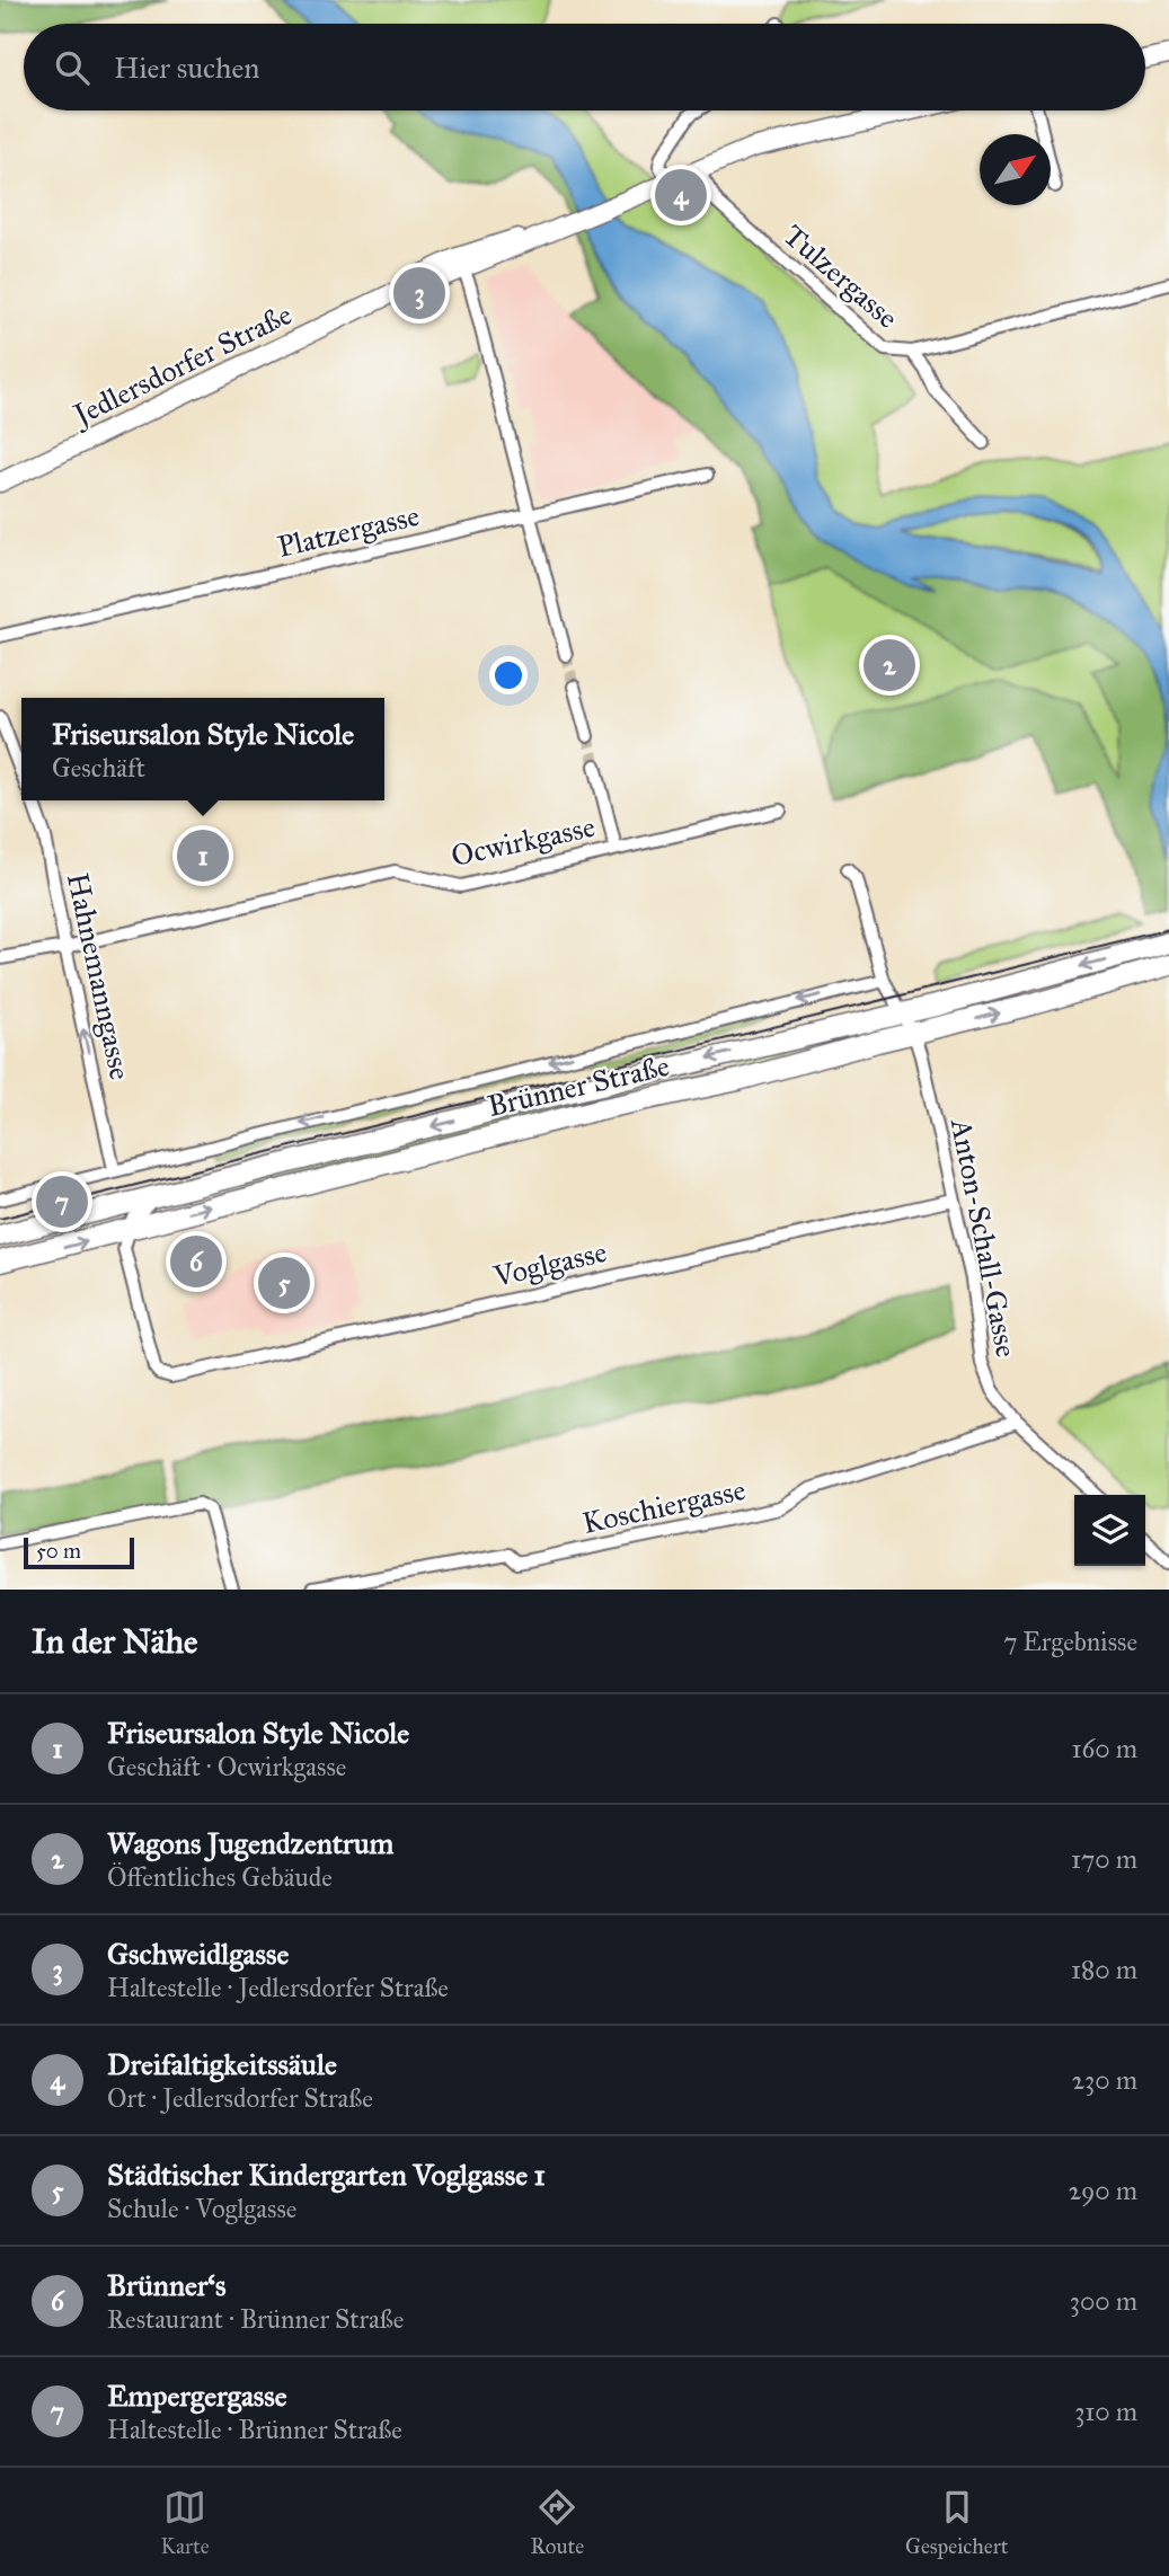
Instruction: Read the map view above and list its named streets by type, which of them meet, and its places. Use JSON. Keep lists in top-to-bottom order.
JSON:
{
  "streets": {
    "main road": ["Brünner Straße"],
    "street": [
      "Tulzergasse",
      "Jedlersdorfer Straße",
      "Platzergasse",
      "Ocwirkgasse",
      "Hahnemanngasse",
      "Anton-Schall-Gasse",
      "Voglgasse",
      "Koschiergasse"
    ]
  },
  "crossings": [
    ["Tulzergasse", "Jedlersdorfer Straße"],
    ["Ocwirkgasse", "Hahnemanngasse"],
    ["Hahnemanngasse", "Brünner Straße"],
    ["Brünner Straße", "Anton-Schall-Gasse"],
    ["Brünner Straße", "Voglgasse"],
    ["Anton-Schall-Gasse", "Voglgasse"],
    ["Anton-Schall-Gasse", "Koschiergasse"]
  ],
  "one_way": ["Hahnemanngasse"],
  "scale_bar": "50 m",
  "north": "top right",
  "page": {
    "search": "Hier suchen",
    "pins": [
      "4",
      "3",
      "2",
      "1",
      "7",
      "6",
      "5"
    ],
    "popup": ["Friseursalon Style Nicole", "Geschäft"],
    "scale": "50 m",
    "heading": ["In der Nähe", "7 Ergebnisse"],
    "list": [
      {
        "mark": "1",
        "name": "Friseursalon Style Nicole",
        "note": "Geschäft · Ocwirkgasse",
        "value": "160 m"
      },
      {
        "mark": "2",
        "name": "Wagons Jugendzentrum",
        "note": "Öffentliches Gebäude",
        "value": "170 m"
      },
      {
        "mark": "3",
        "name": "Gschweidlgasse",
        "note": "Haltestelle · Jedlersdorfer Straße",
        "value": "180 m"
      },
      {
        "mark": "4",
        "name": "Dreifaltigkeitssäule",
        "note": "Ort · Jedlersdorfer Straße",
        "value": "230 m"
      },
      {
        "mark": "5",
        "name": "Städtischer Kindergarten Voglgasse 1",
        "note": "Schule · Voglgasse",
        "value": "290 m"
      },
      {
        "mark": "6",
        "name": "Brünner‘s",
        "note": "Restaurant · Brünner Straße",
        "value": "300 m"
      },
      {
        "mark": "7",
        "name": "Empergergasse",
        "note": "Haltestelle · Brünner Straße",
        "value": "310 m"
      }
    ],
    "nav": ["Karte", "Route", "Gespeichert"]
  }
}
